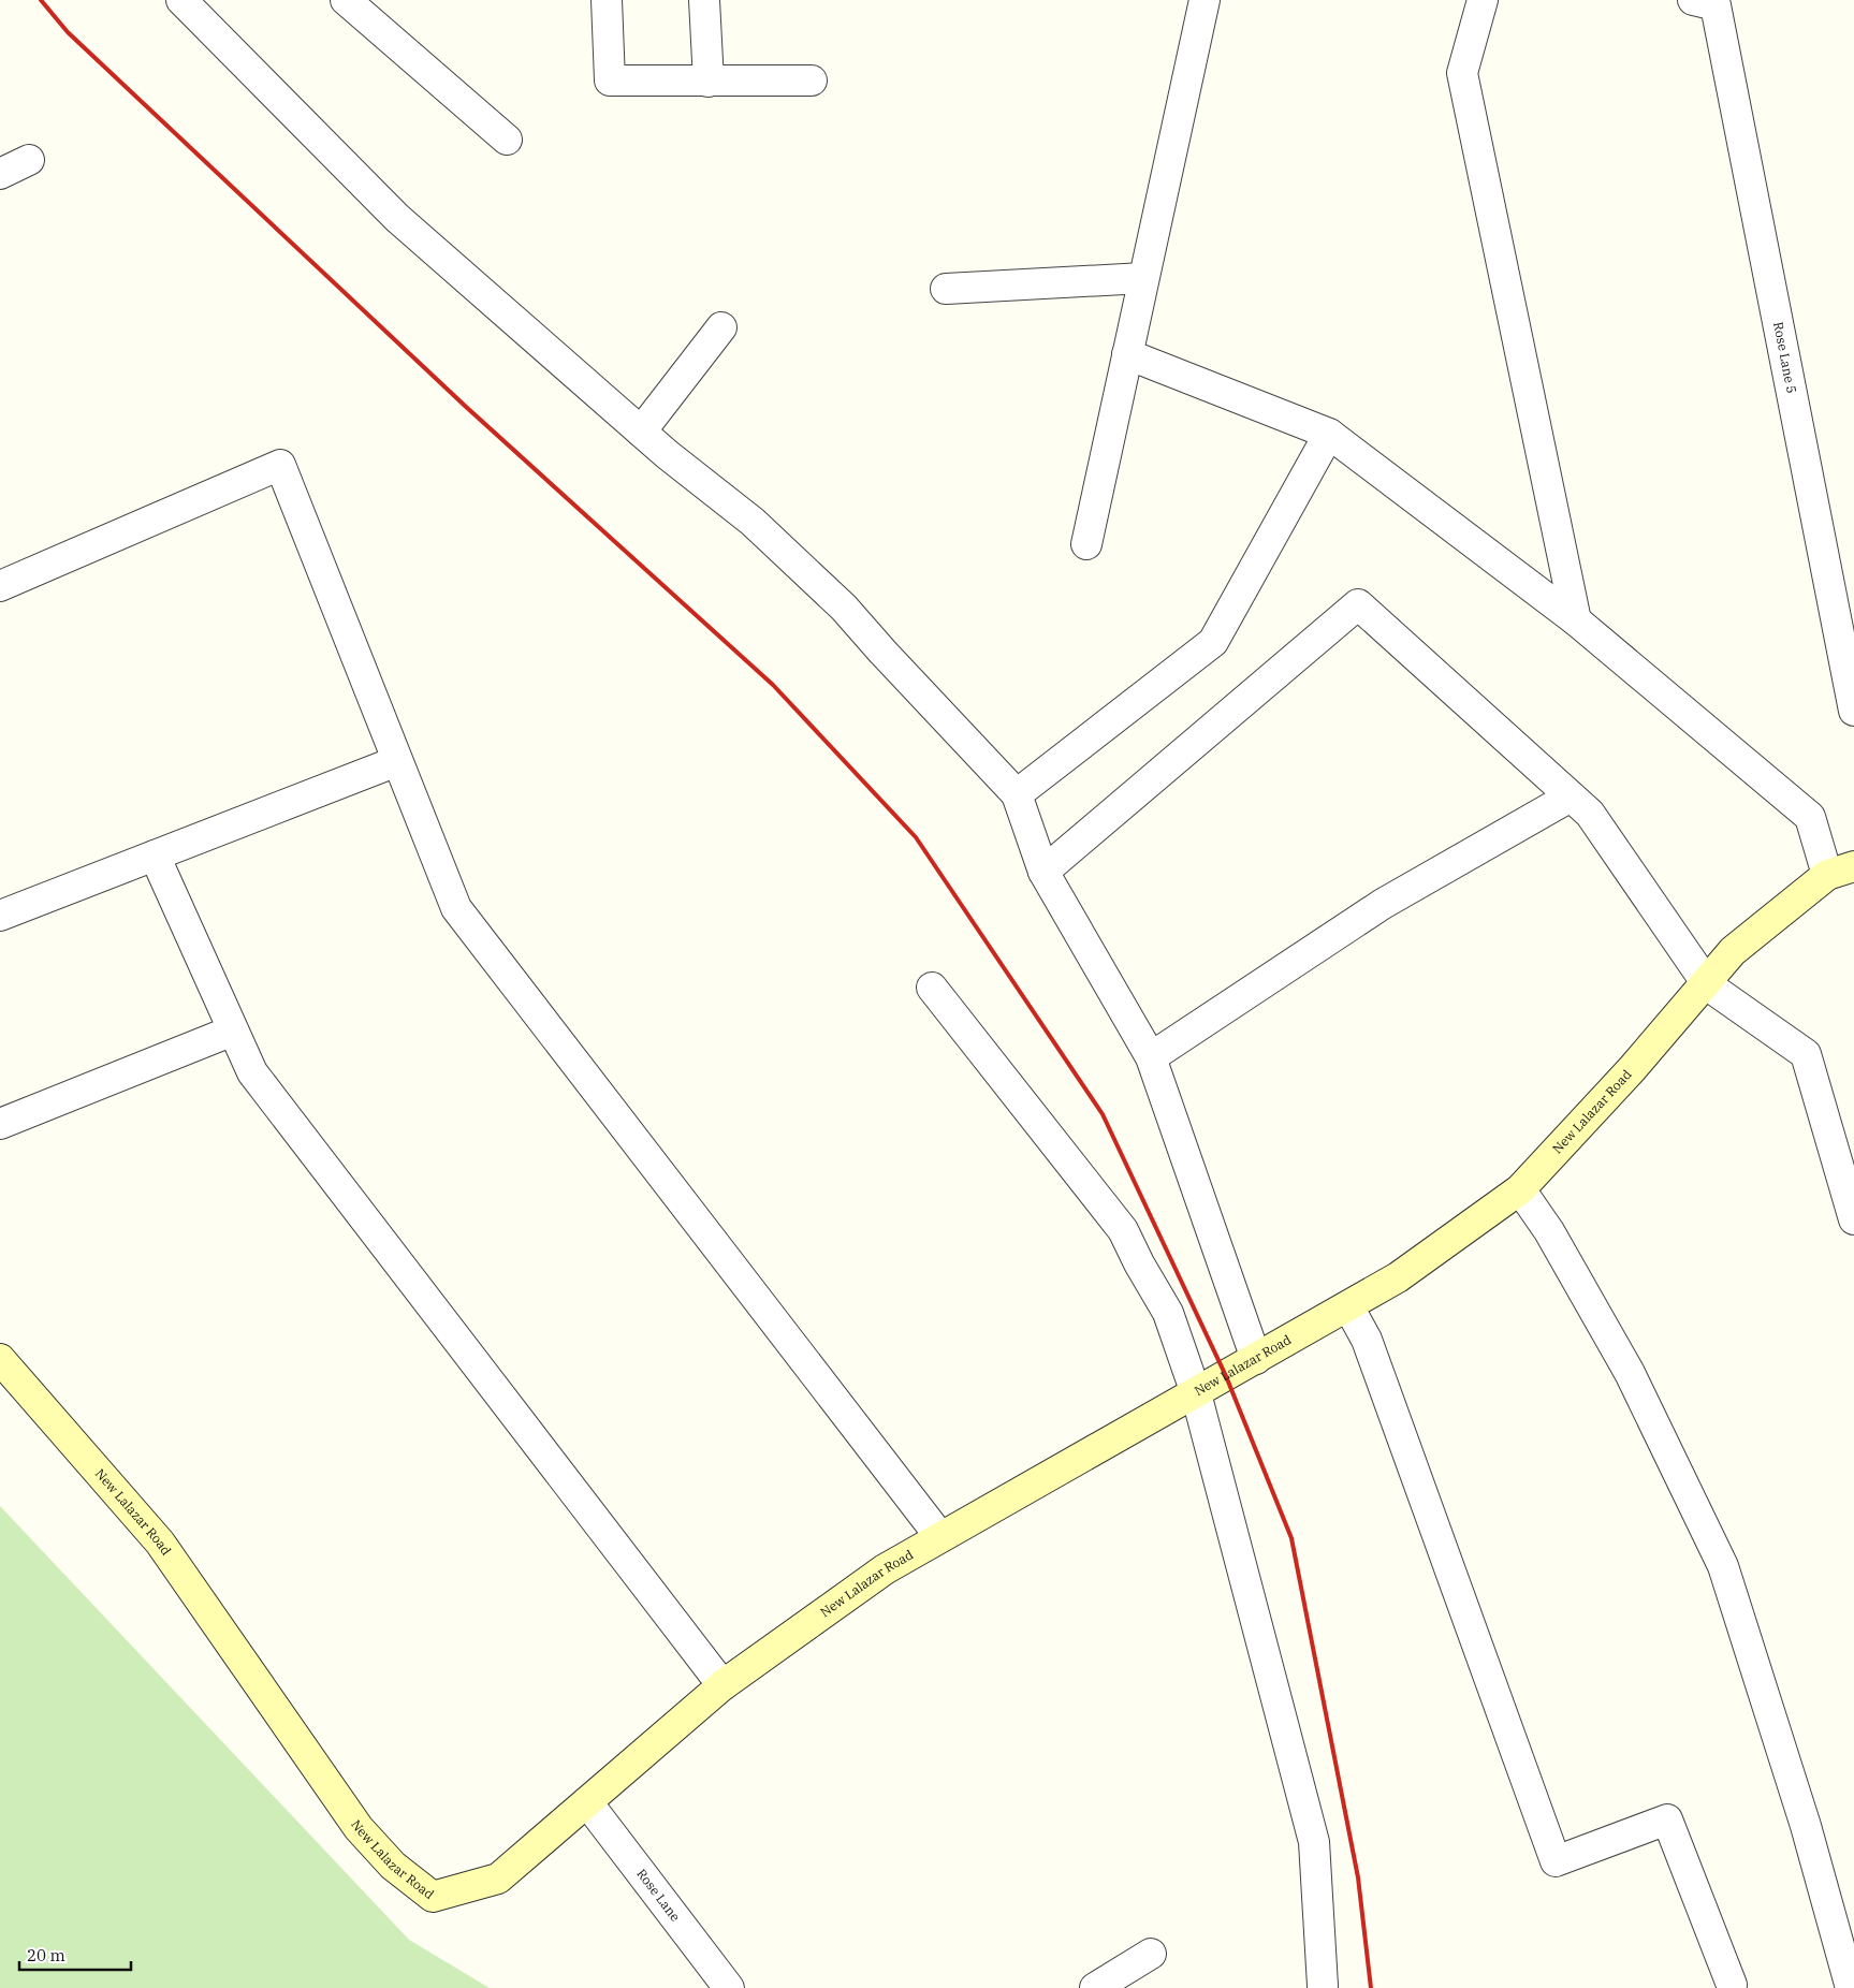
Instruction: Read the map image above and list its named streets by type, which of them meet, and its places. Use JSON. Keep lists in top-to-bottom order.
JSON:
{
  "streets": {
    "street": ["Rose Lane 5", "New Lalazar Road", "Rose Lane"]
  },
  "crossings": [
    ["New Lalazar Road", "Rose Lane"]
  ],
  "scale_bar": "20 m"
}
